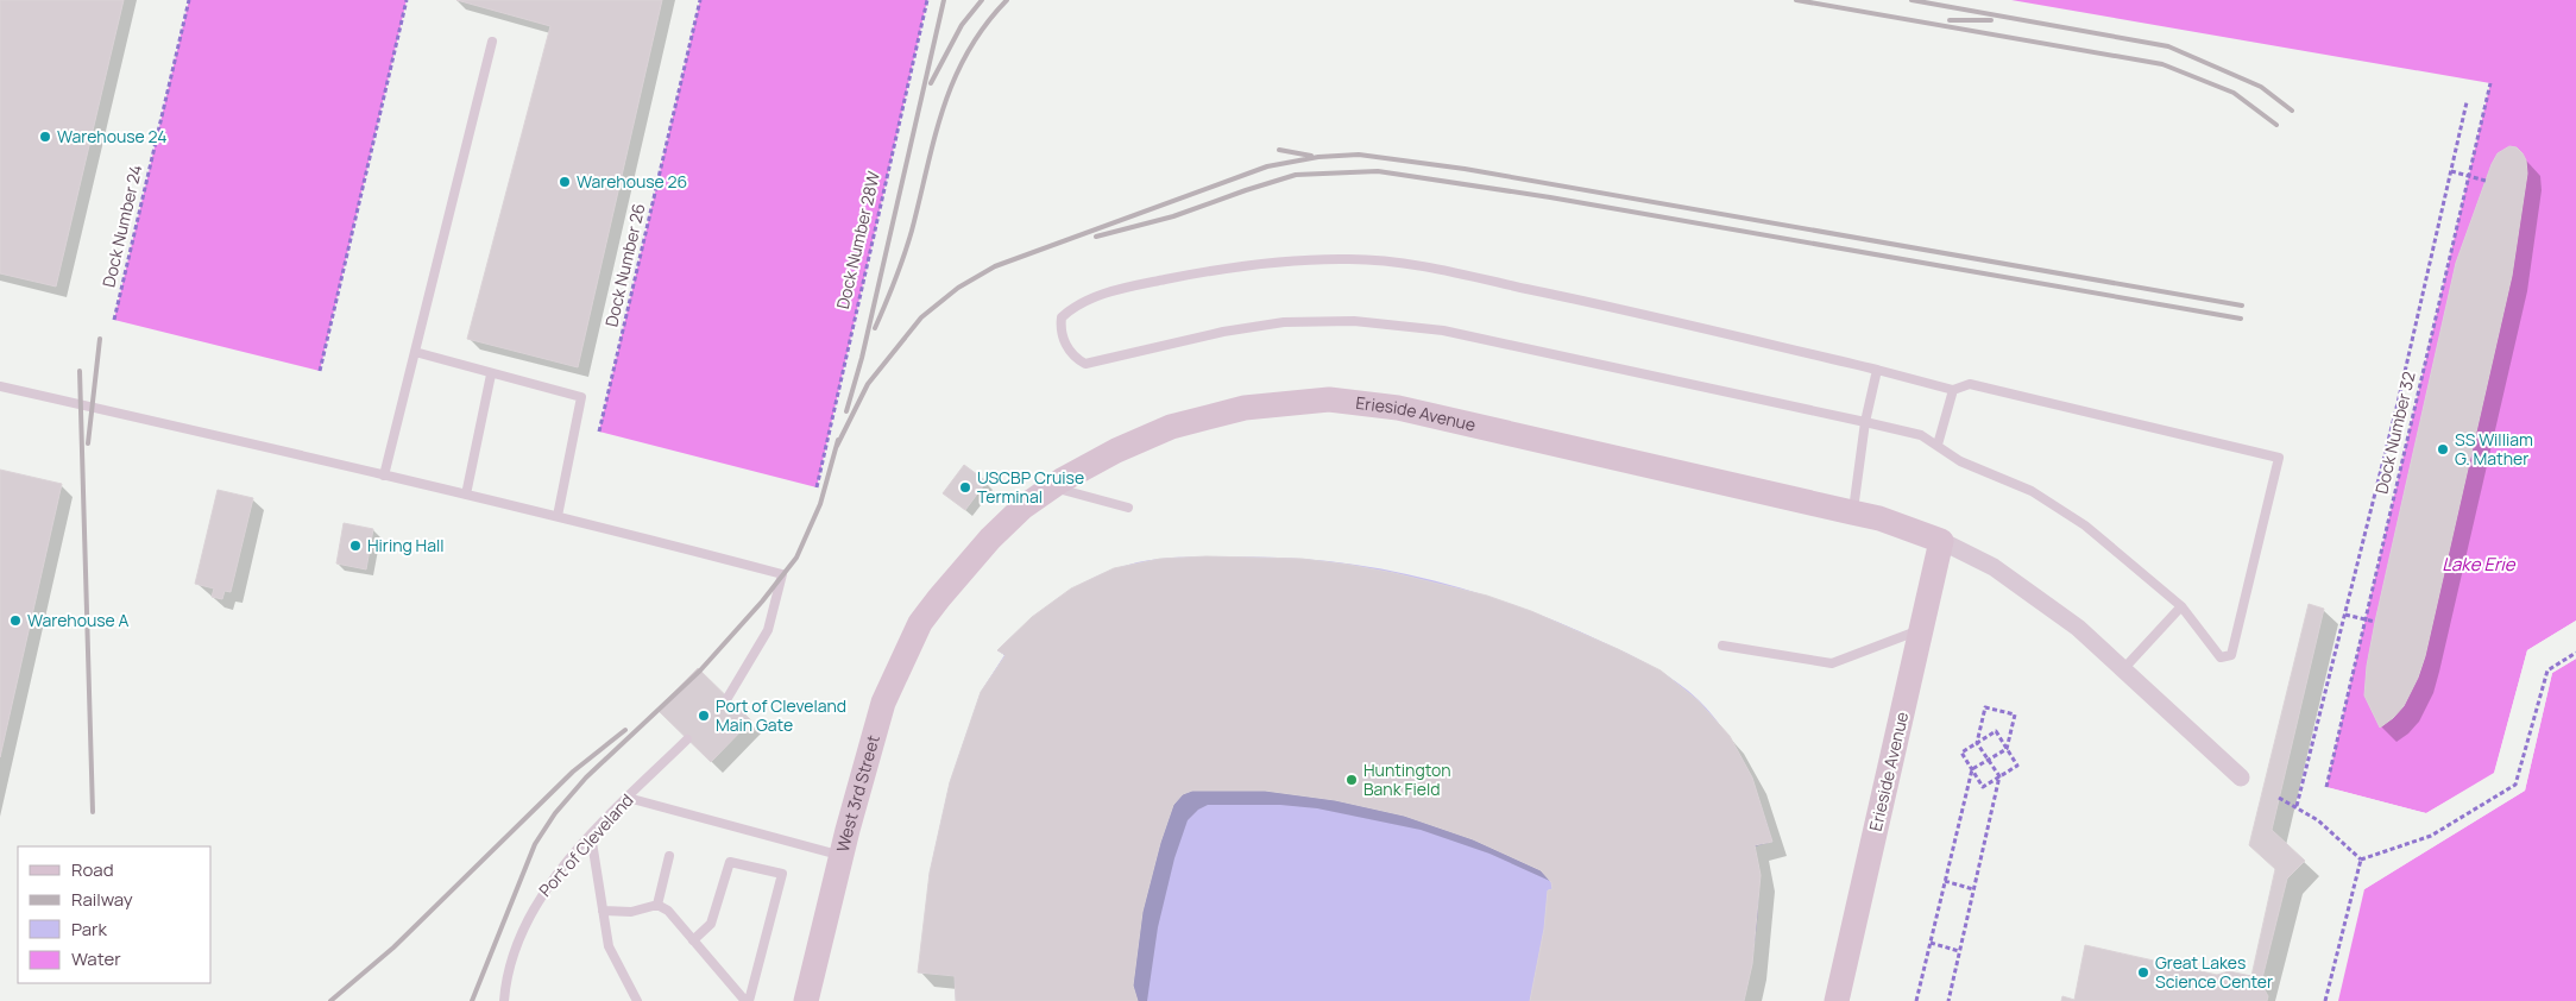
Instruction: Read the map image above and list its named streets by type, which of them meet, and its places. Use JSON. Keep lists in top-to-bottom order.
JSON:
{
  "streets": {
    "street": ["Erieside Avenue", "West 3rd Street"],
    "lane": ["Port of Cleveland"],
    "path": [
      "Dock Number 24",
      "Dock Number 28W",
      "Dock Number 26",
      "Dock Number 32"
    ]
  },
  "crossings": [
    ["Erieside Avenue", "West 3rd Street"]
  ],
  "water": ["Lake Erie"],
  "places": [
    "Warehouse 24",
    "Warehouse 26",
    "SS William G. Mather",
    "USCBP Cruise Terminal",
    "Hiring Hall",
    "Warehouse A",
    "Port of Cleveland Main Gate",
    "Huntington Bank Field",
    "Great Lakes Science Center"
  ],
  "legend": [
    "Road",
    "Railway",
    "Park",
    "Water"
  ]
}
